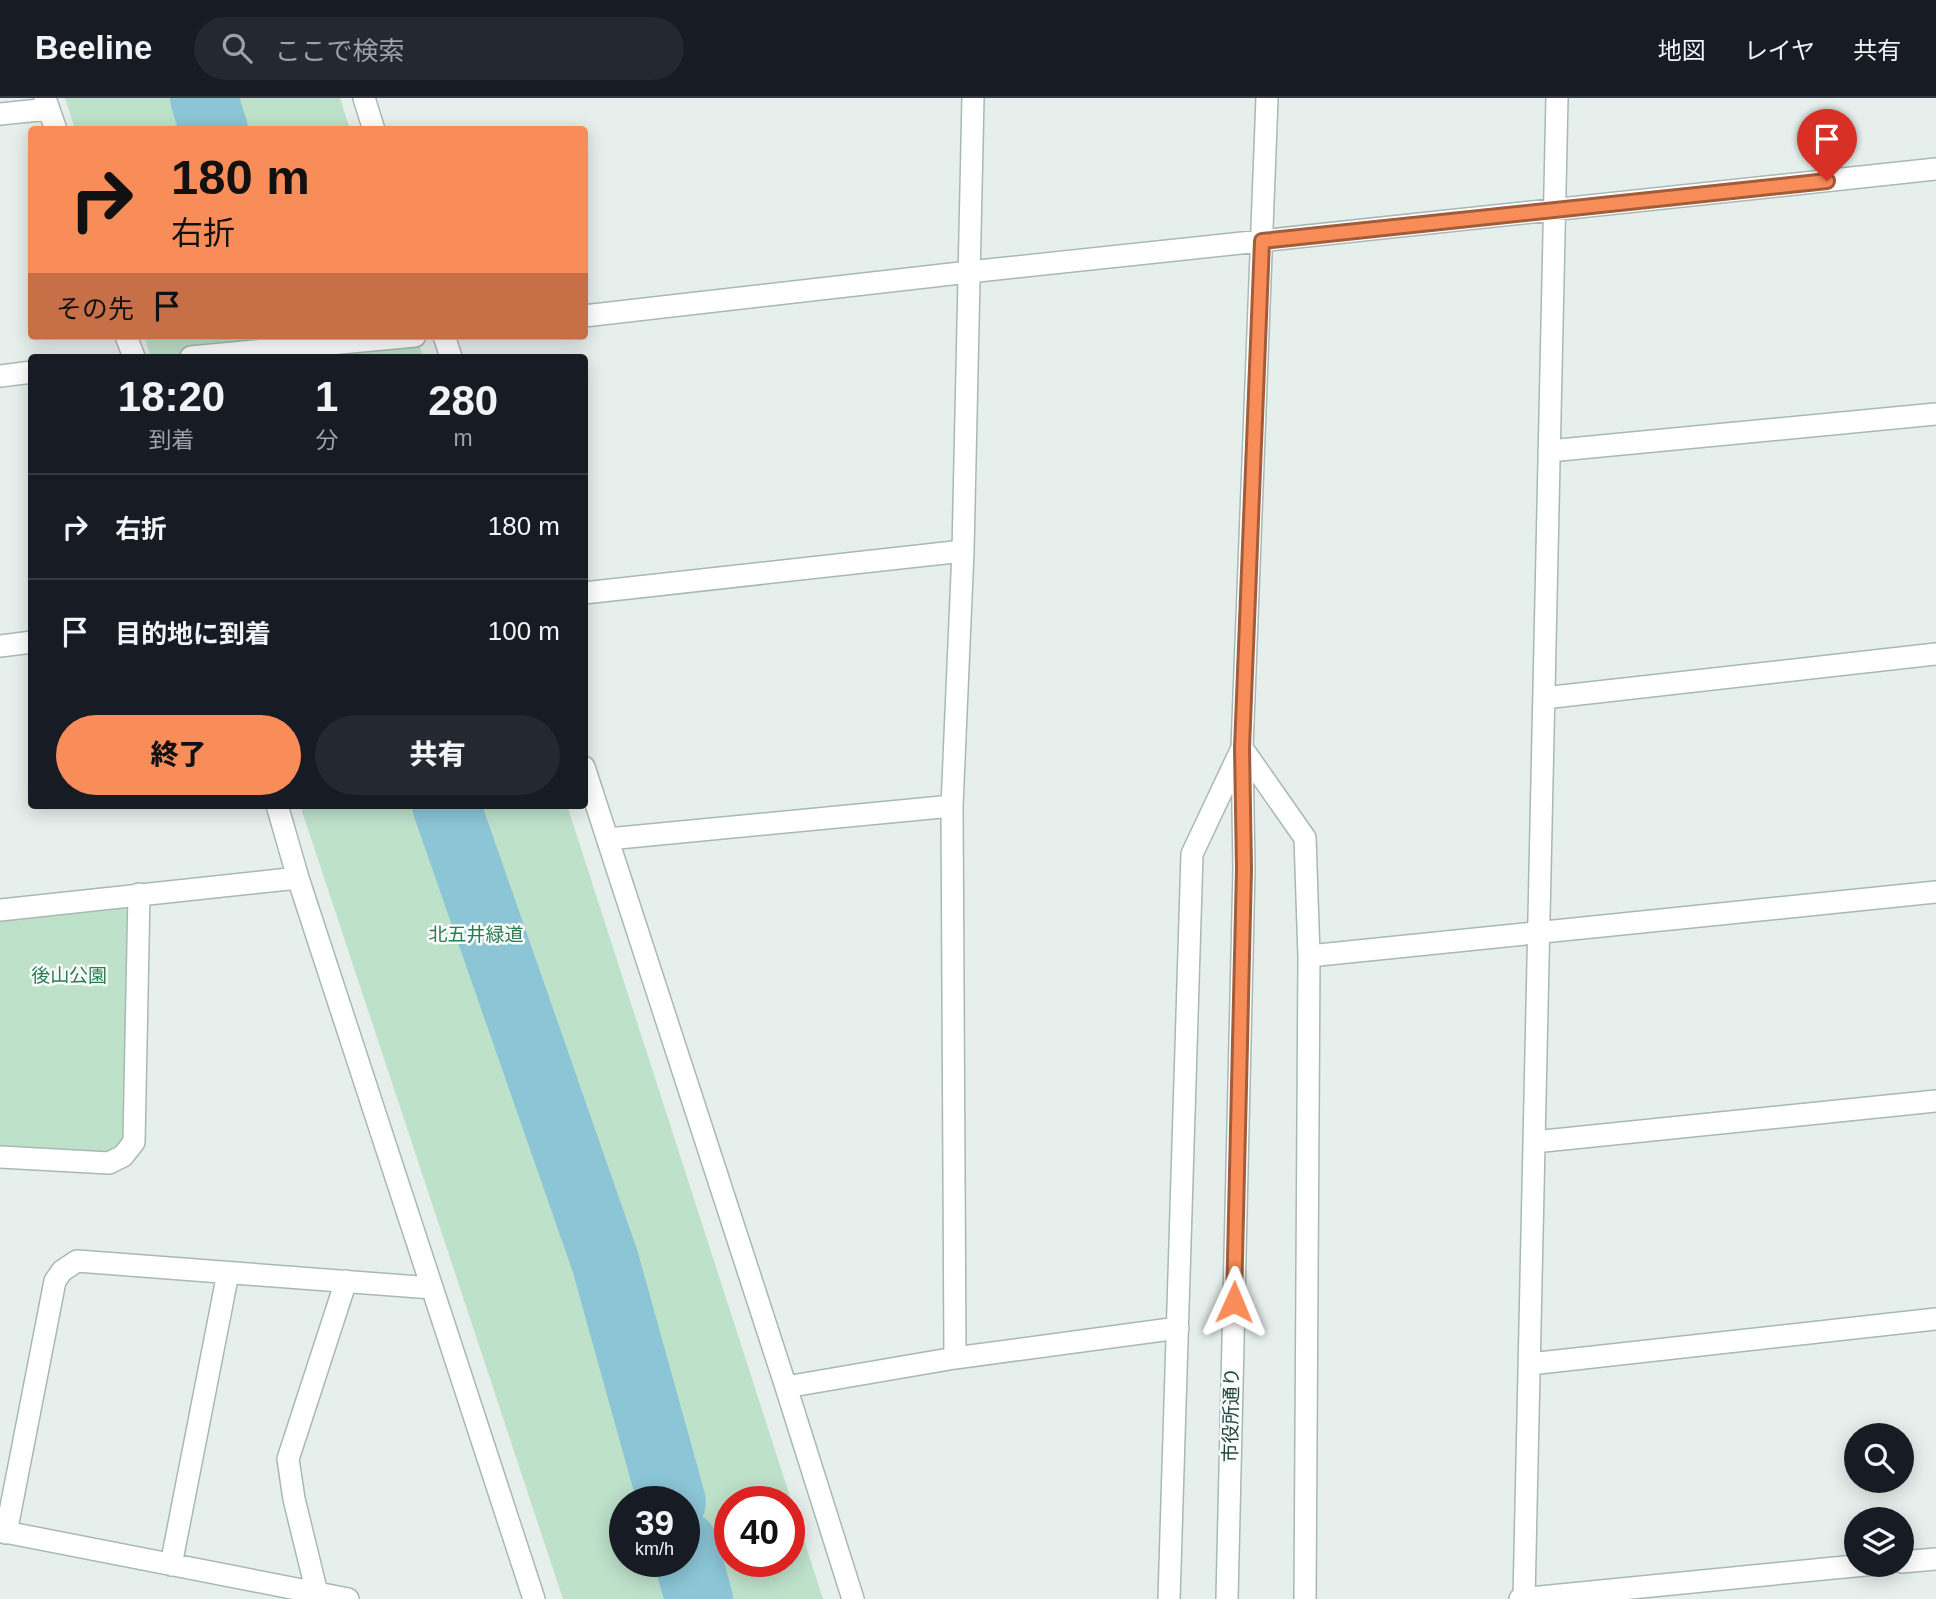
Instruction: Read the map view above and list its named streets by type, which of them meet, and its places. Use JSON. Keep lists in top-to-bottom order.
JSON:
{
  "streets": {
    "street": ["市役所通り"]
  },
  "parks": ["北五井緑道", "後山公園"],
  "page": {
    "header": "Beeline",
    "search": "ここで検索",
    "nav": ["地図", "レイヤ", "共有"],
    "turn": ["180 m", "右折"],
    "then": "その先",
    "eta": [
      "18:20",
      "到着",
      "1",
      "分",
      "280",
      "m"
    ],
    "list": [
      {
        "name": "右折",
        "value": "180 m"
      },
      {
        "name": "目的地に到着",
        "value": "100 m"
      }
    ],
    "buttons": ["終了", "共有"],
    "speed": "39 km/h",
    "limit": "40"
  }
}
